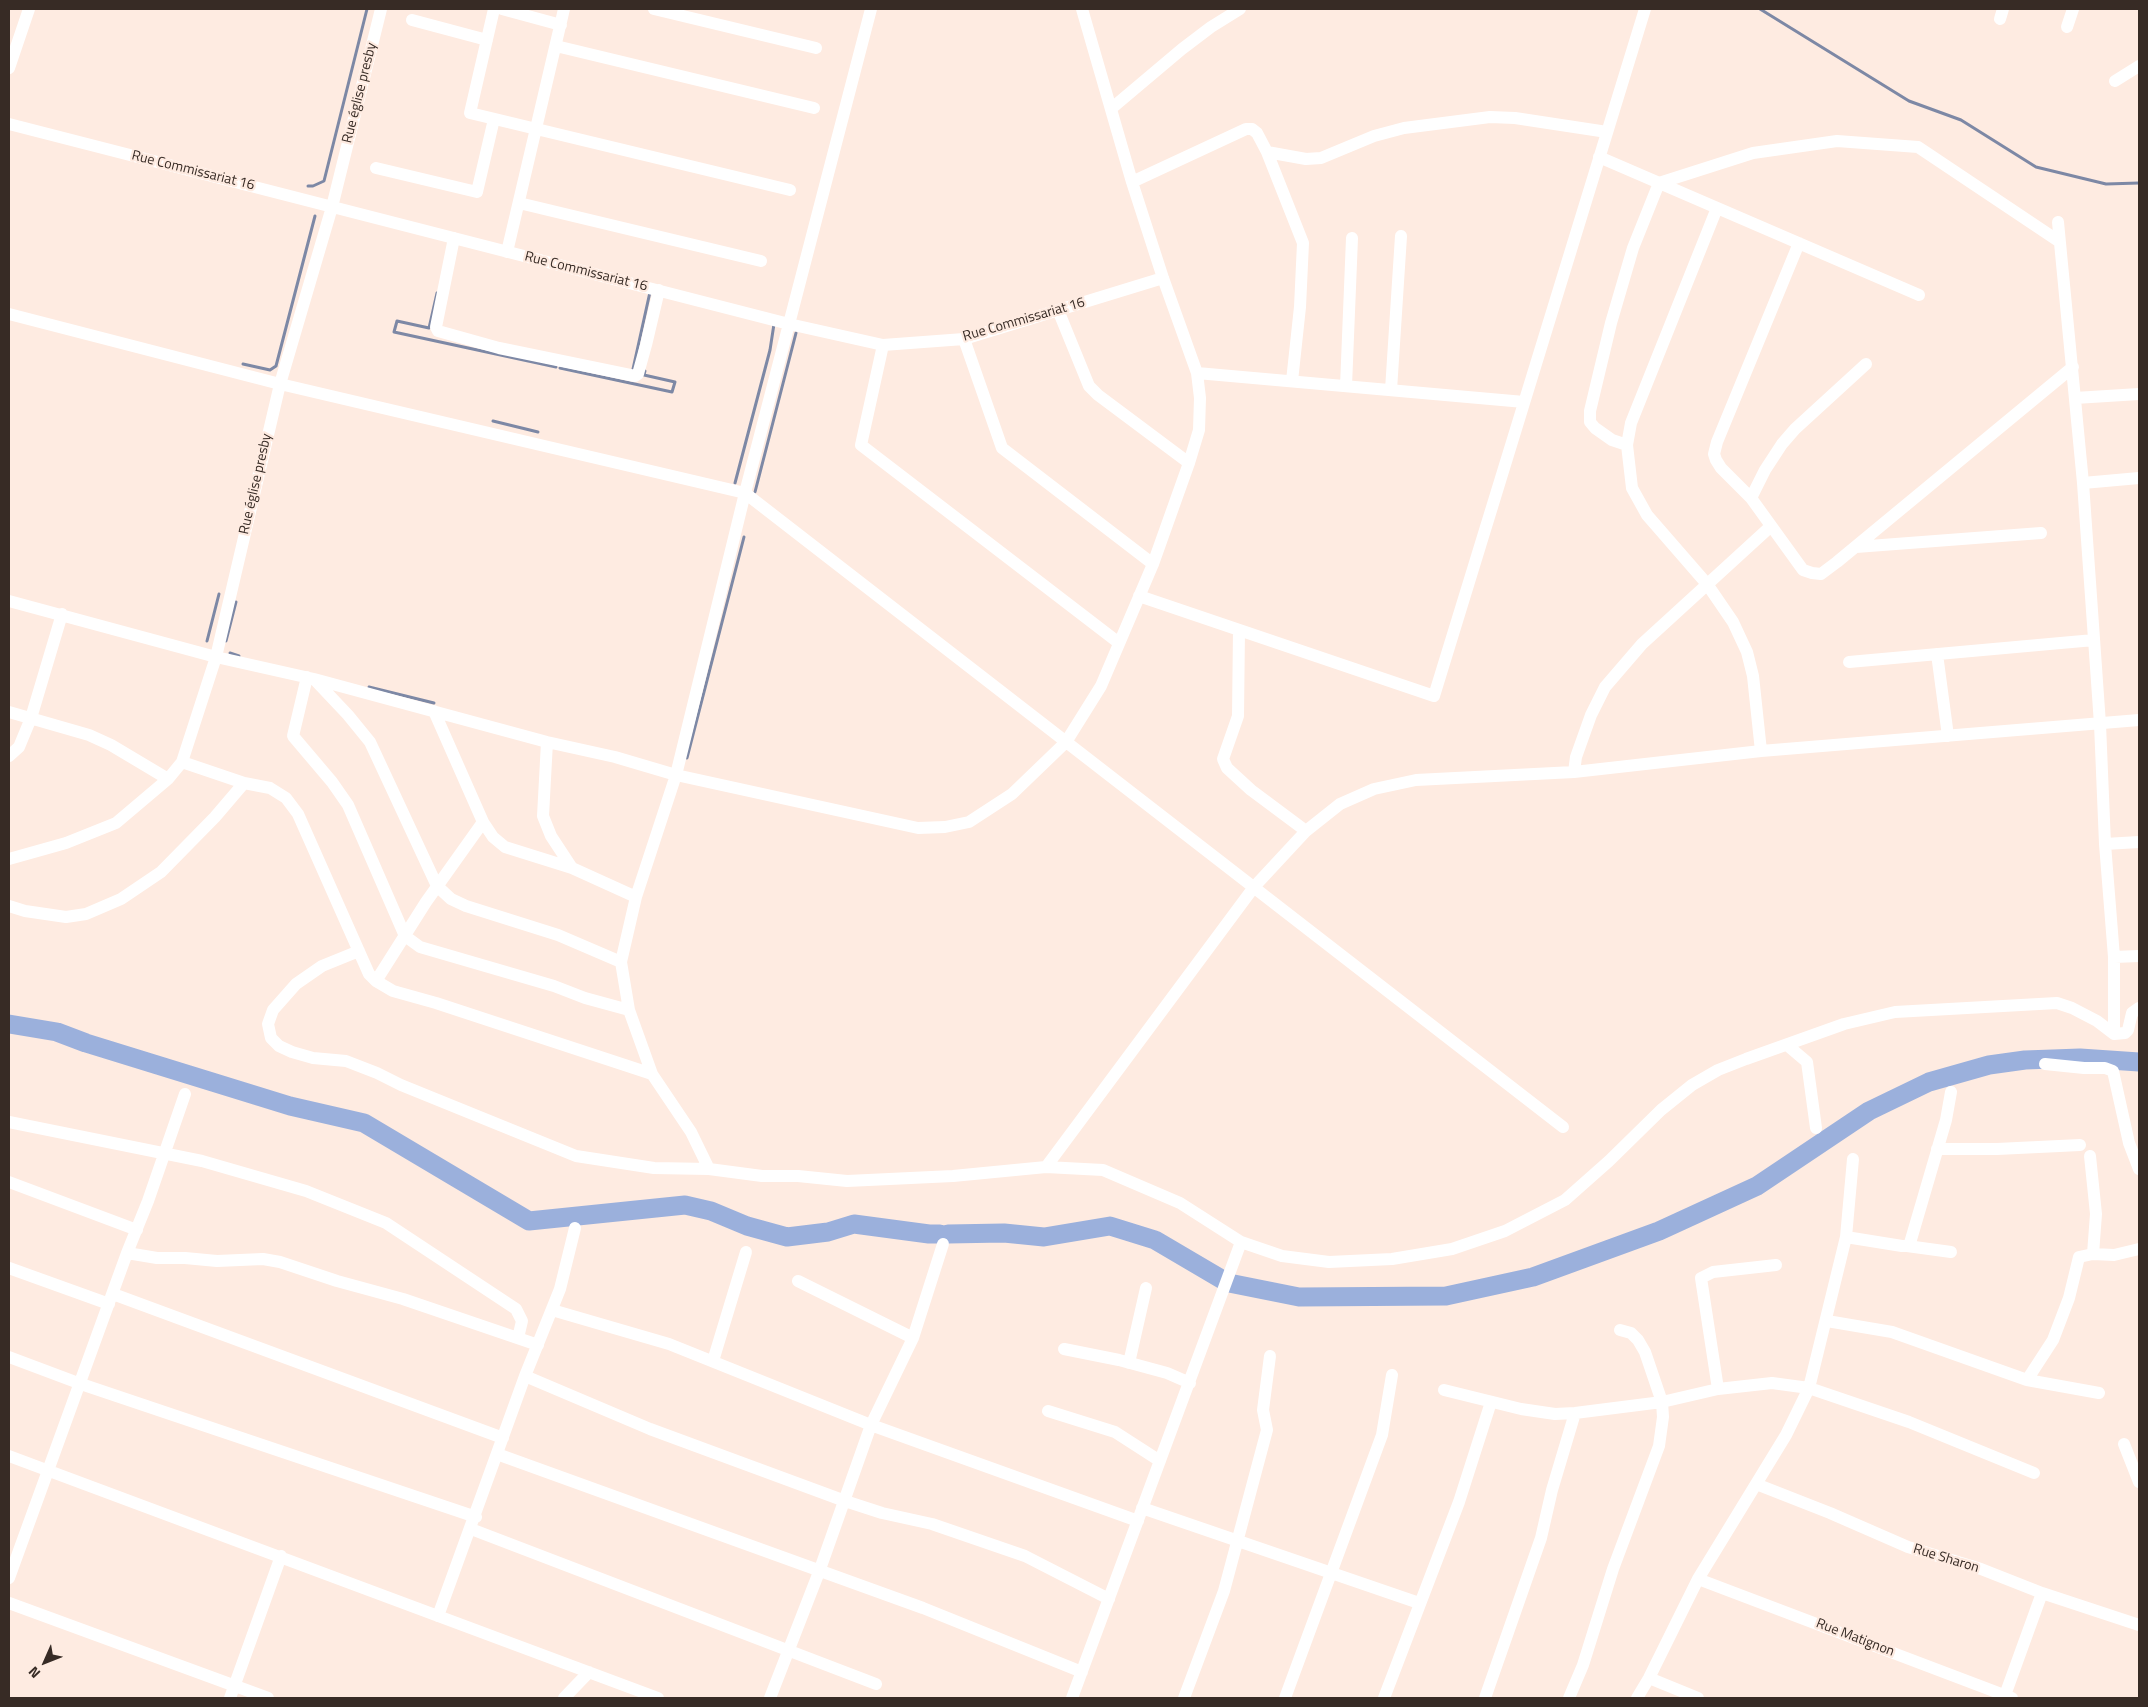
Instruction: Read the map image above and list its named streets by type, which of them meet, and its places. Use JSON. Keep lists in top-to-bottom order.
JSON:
{
  "streets": {
    "street": [
      "Rue église presby",
      "Rue Commissariat 16",
      "Rue Sharon",
      "Rue Matignon"
    ]
  },
  "crossings": [
    ["Rue église presby", "Rue Commissariat 16"]
  ],
  "north": "bottom left"
}
